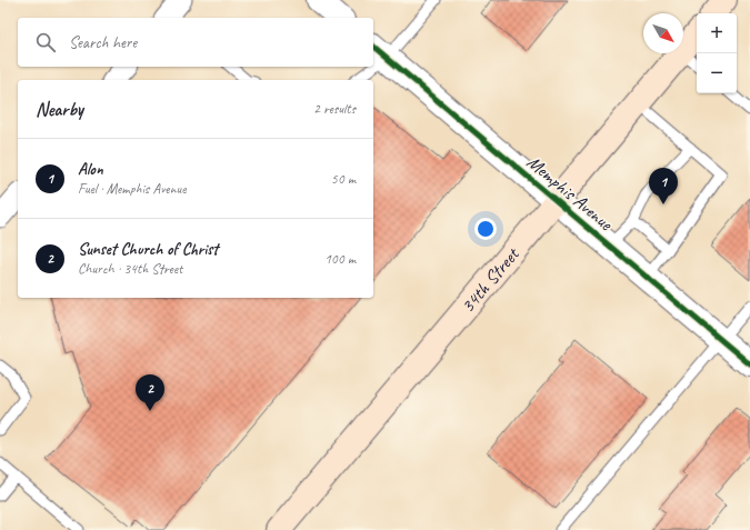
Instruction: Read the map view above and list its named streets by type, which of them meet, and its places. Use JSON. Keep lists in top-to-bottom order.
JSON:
{
  "streets": {
    "main road": ["34th Street"],
    "street": ["Memphis Avenue"]
  },
  "crossings": [
    ["Memphis Avenue", "34th Street"]
  ],
  "north": "bottom right",
  "page": {
    "map_buttons": ["+", "−"],
    "search": "Search here",
    "heading": ["Nearby", "2 results"],
    "list": [
      {
        "mark": "1",
        "name": "Alon",
        "note": "Fuel · Memphis Avenue",
        "value": "50 m"
      },
      {
        "mark": "2",
        "name": "Sunset Church of Christ",
        "note": "Church · 34th Street",
        "value": "100 m"
      }
    ],
    "pins": ["1", "2"]
  }
}
